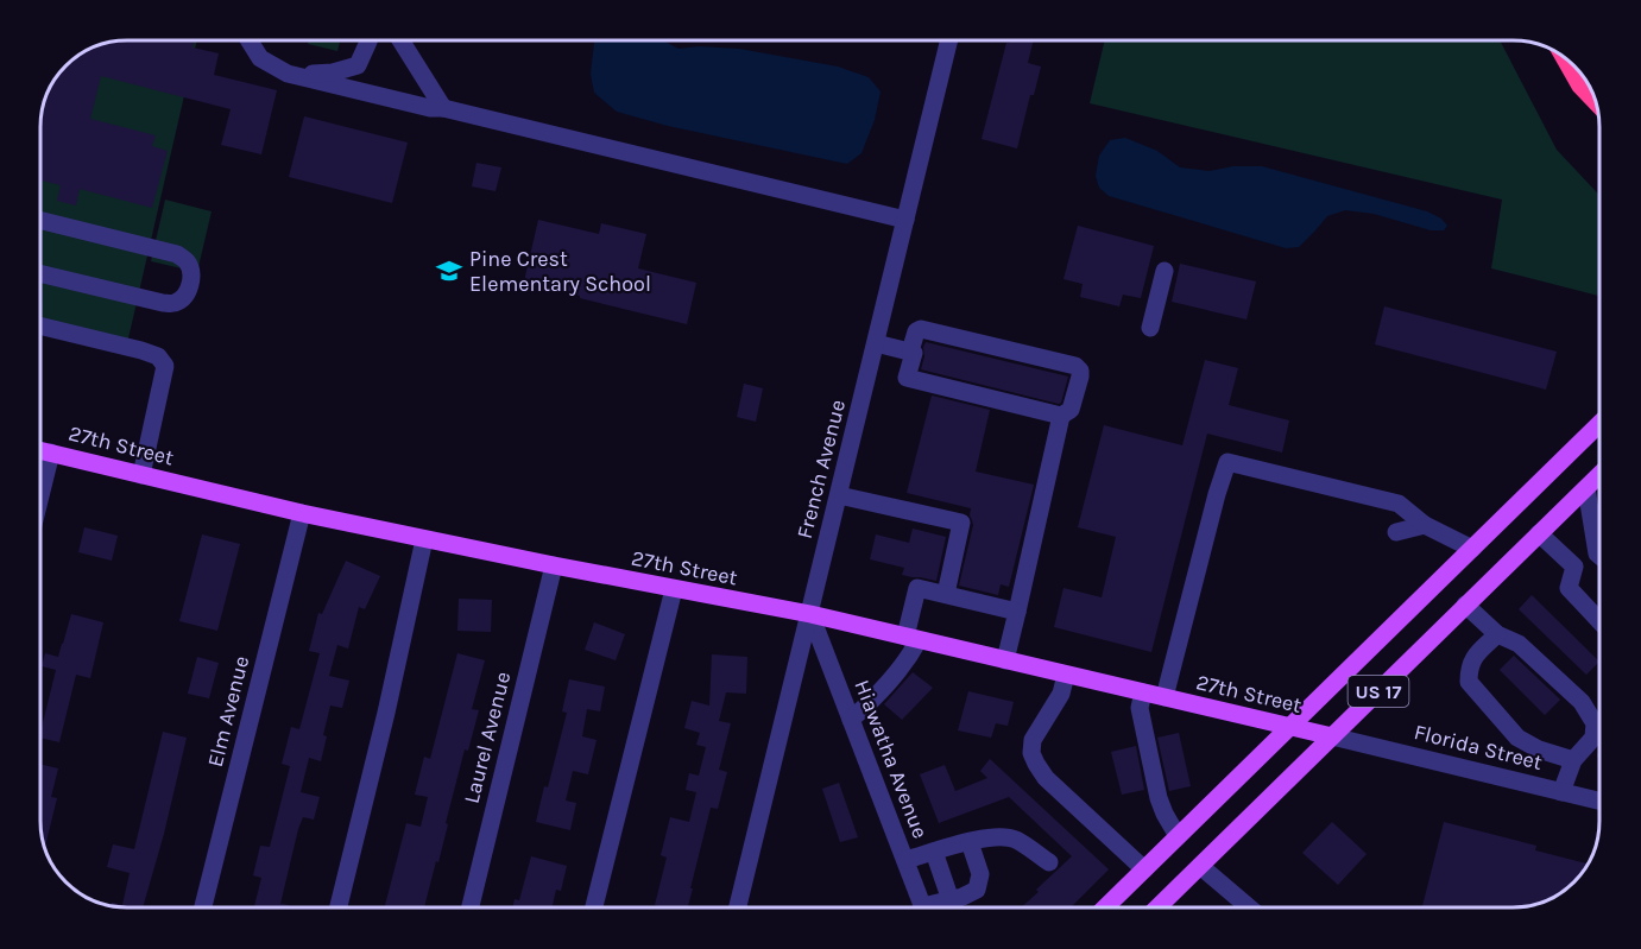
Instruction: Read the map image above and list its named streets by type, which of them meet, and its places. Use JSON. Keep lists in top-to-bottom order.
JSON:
{
  "streets": {
    "main road": ["27th Street", "US 17"],
    "street": [
      "French Avenue",
      "Elm Avenue",
      "Laurel Avenue",
      "Florida Street",
      "Hiawatha Avenue"
    ]
  },
  "crossings": [
    ["27th Street", "French Avenue"],
    ["27th Street", "US 17"],
    ["27th Street", "Elm Avenue"],
    ["27th Street", "Laurel Avenue"],
    ["27th Street", "Florida Street"],
    ["27th Street", "Hiawatha Avenue"],
    ["French Avenue", "Hiawatha Avenue"],
    ["US 17", "Florida Street"]
  ],
  "places": {
    "school or university": ["Pine Crest Elementary School"]
  }
}
